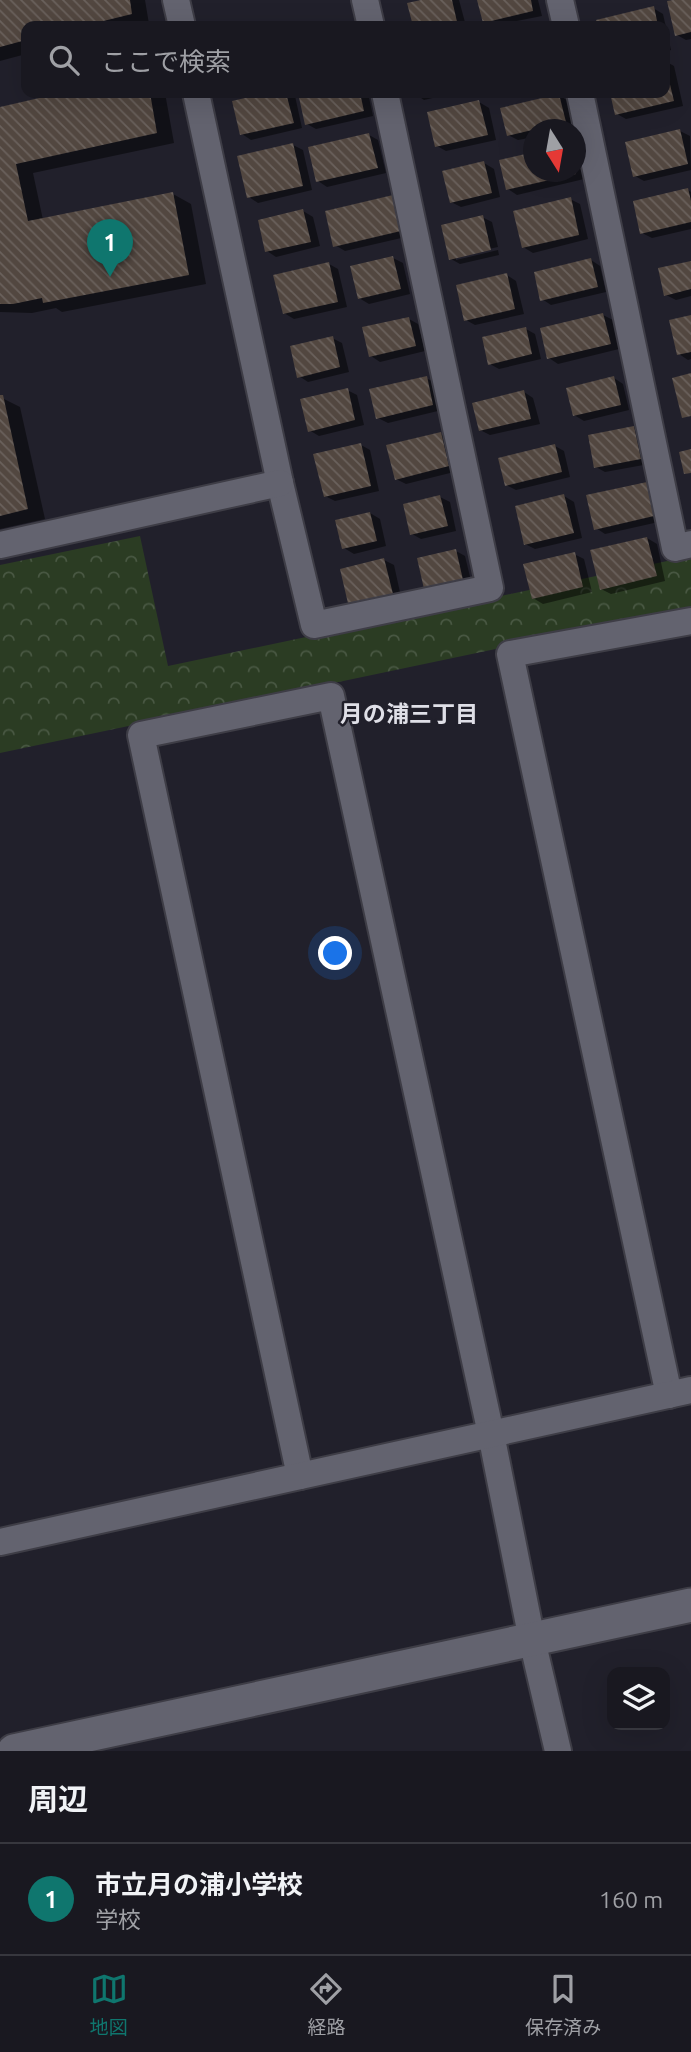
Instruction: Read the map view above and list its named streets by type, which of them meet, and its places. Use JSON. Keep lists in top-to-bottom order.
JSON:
{
  "districts": ["月の浦三丁目"],
  "north": "bottom",
  "page": {
    "search": "ここで検索",
    "pins": "1",
    "heading": "周辺",
    "list": [
      {
        "mark": "1",
        "name": "市立月の浦小学校",
        "note": "学校",
        "value": "160 m"
      }
    ],
    "nav": ["地図", "経路", "保存済み"]
  }
}
